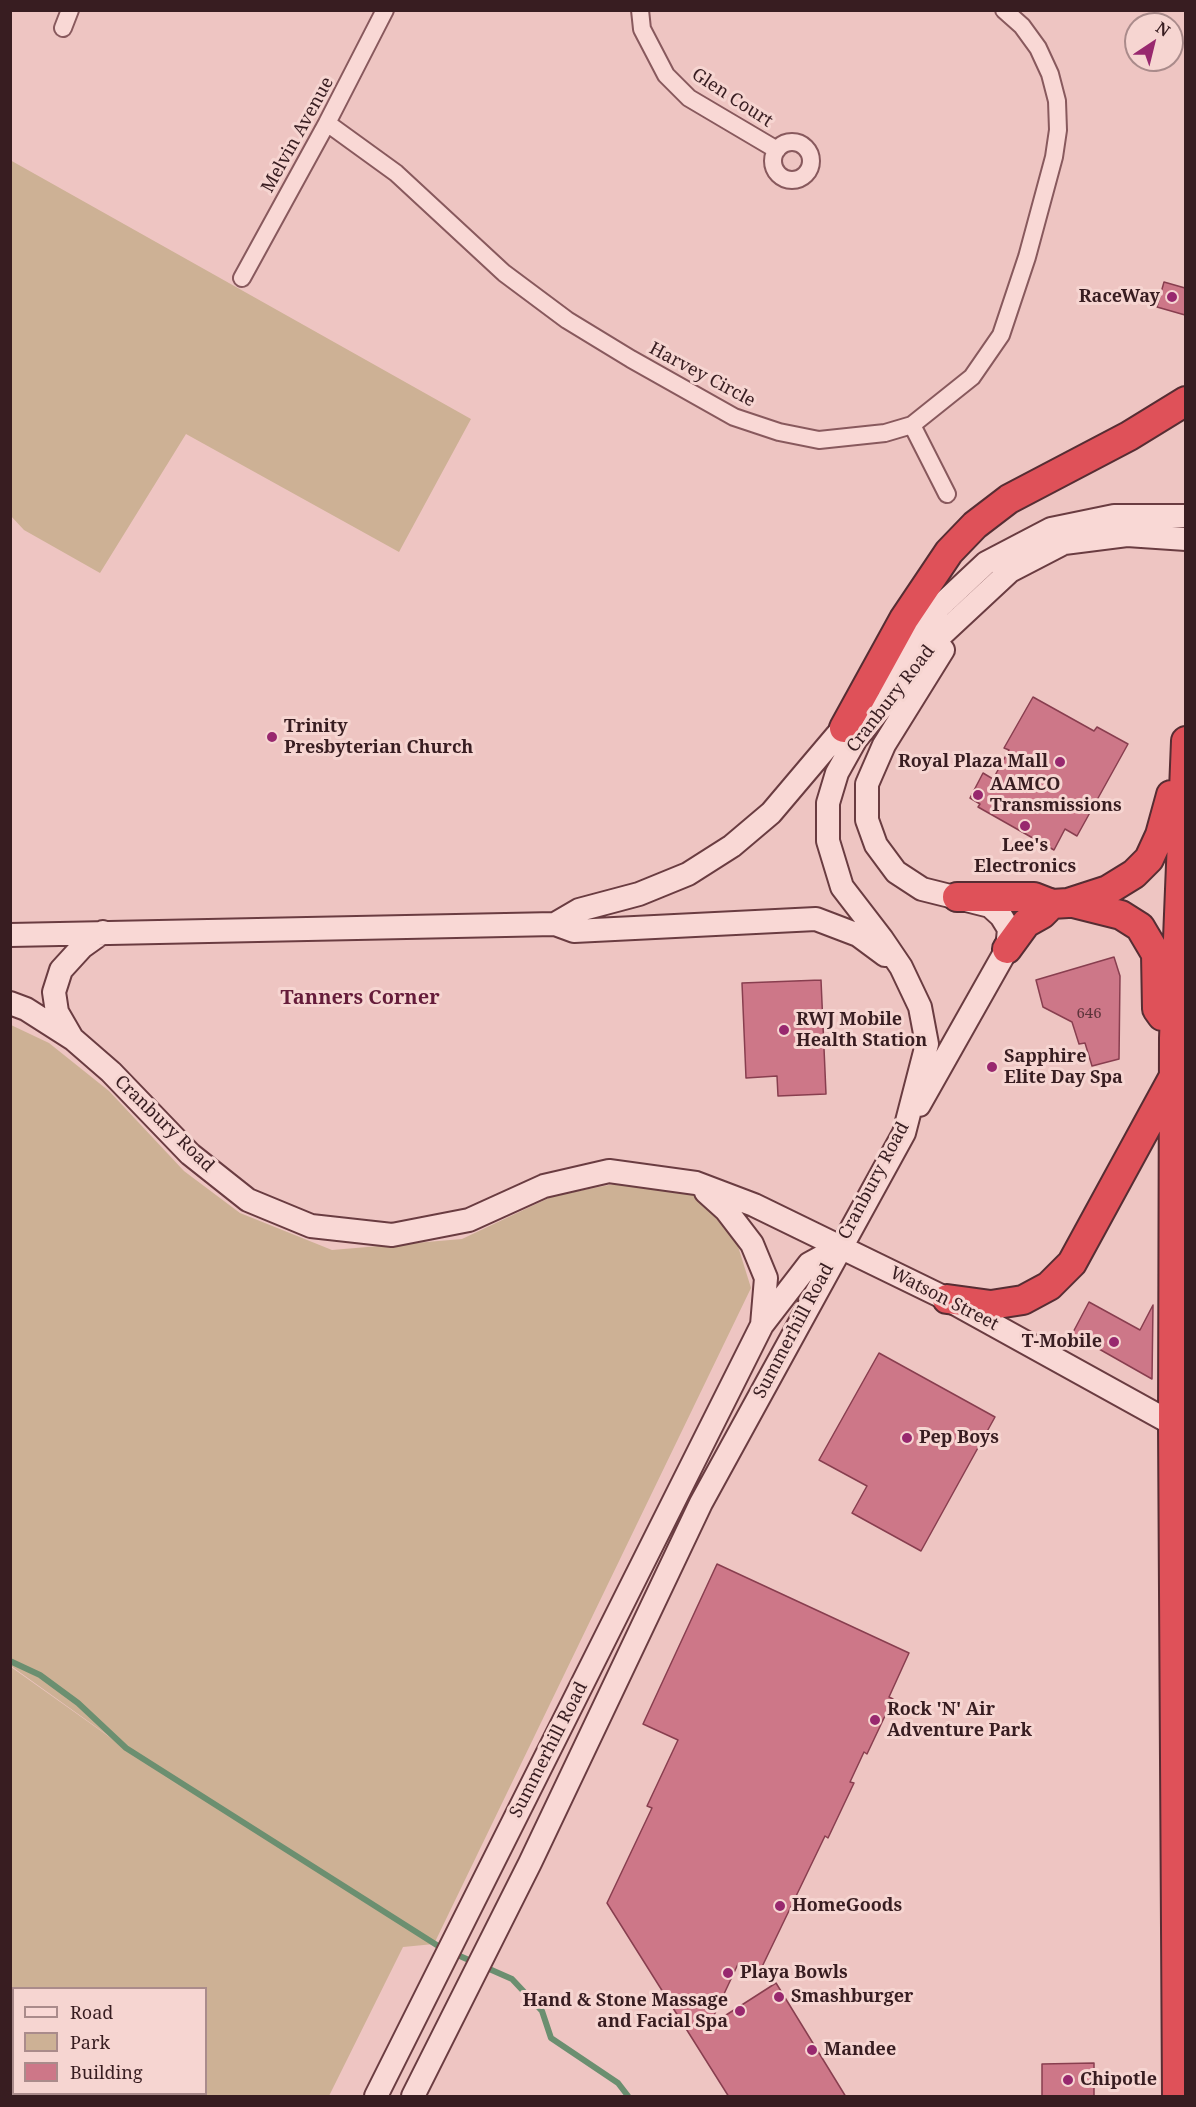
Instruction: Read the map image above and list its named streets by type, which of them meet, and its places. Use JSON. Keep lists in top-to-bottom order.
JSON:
{
  "streets": {
    "main road": ["Cranbury Road", "Watson Street", "Summerhill Road"],
    "street": ["Glen Court", "Melvin Avenue", "Harvey Circle"]
  },
  "crossings": [
    ["Melvin Avenue", "Harvey Circle"],
    ["Cranbury Road", "Watson Street"],
    ["Cranbury Road", "Summerhill Road"],
    ["Watson Street", "Summerhill Road"]
  ],
  "districts": ["Tanners Corner"],
  "places": [
    "RaceWay",
    "Trinity Presbyterian Church",
    "Royal Plaza Mall",
    "AAMCO Transmissions",
    "Lee's Electronics",
    "RWJ Mobile Health Station",
    "Sapphire Elite Day Spa",
    "T-Mobile",
    "Pep Boys",
    "Rock 'N' Air Adventure Park",
    "HomeGoods",
    "Playa Bowls",
    "Smashburger",
    "Hand & Stone Massage and Facial Spa",
    "Mandee",
    "Chipotle"
  ],
  "house_numbers": ["646"],
  "legend": ["Road", "Park", "Building"],
  "north": "top right"
}
